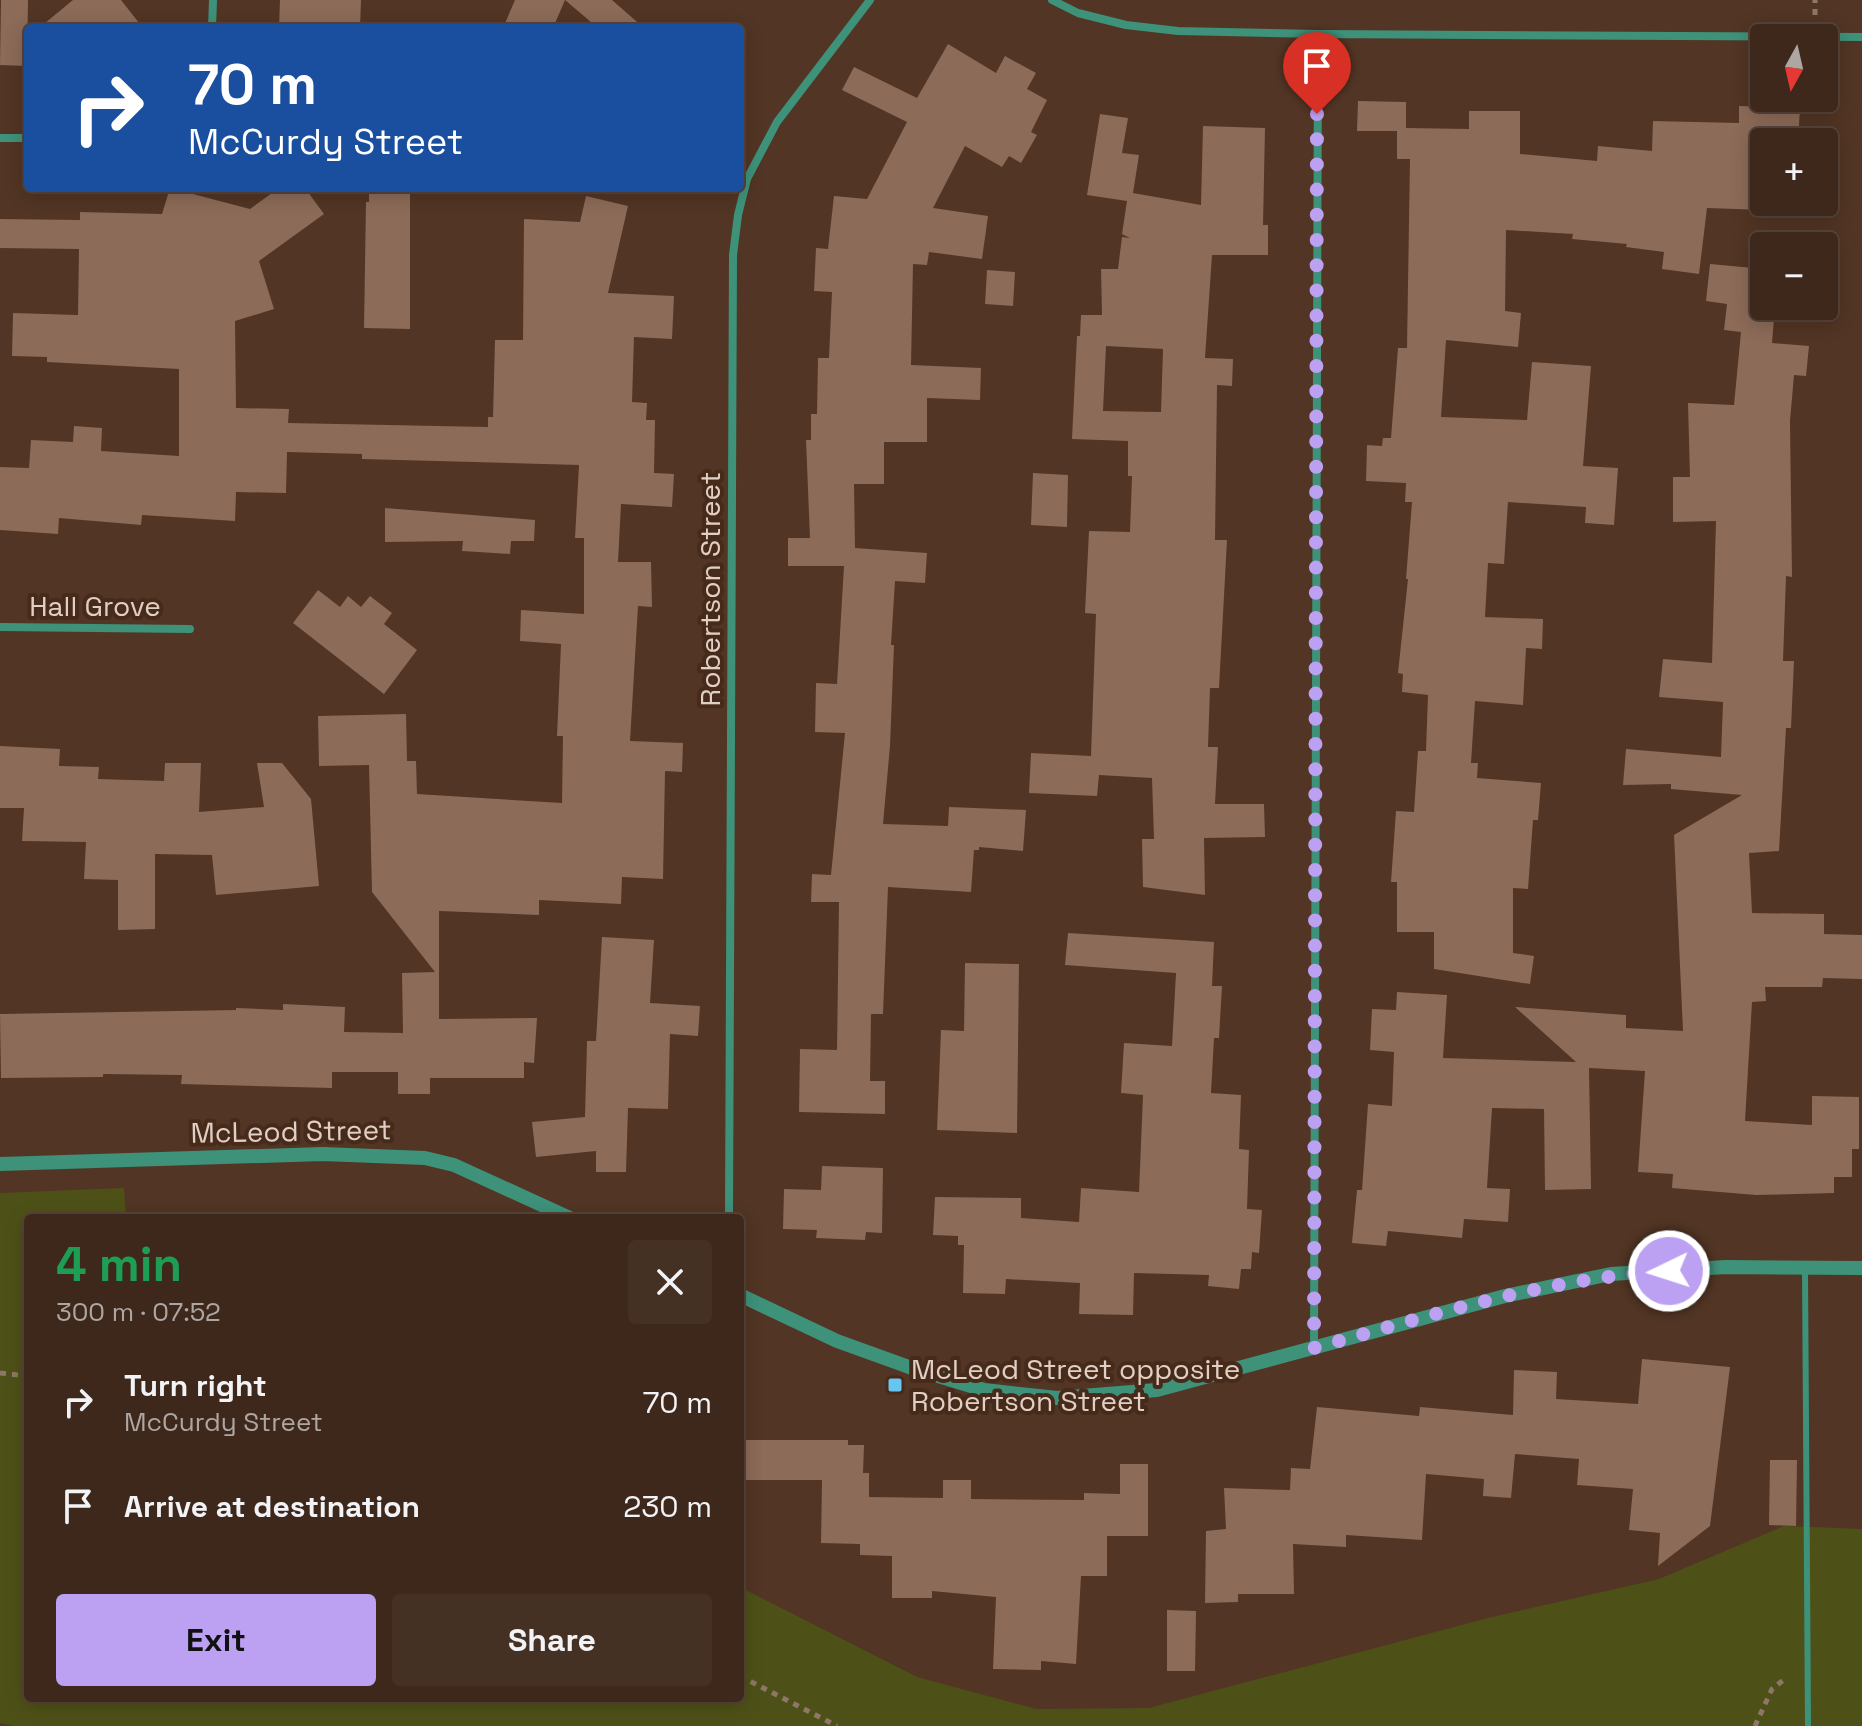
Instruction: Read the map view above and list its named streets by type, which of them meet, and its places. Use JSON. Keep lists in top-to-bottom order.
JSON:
{
  "streets": {
    "street": ["Robertson Street", "Hall Grove", "McLeod Street"]
  },
  "places": {
    "transit": ["McLeod Street opposite Robertson Street"]
  },
  "north": "bottom",
  "page": {
    "map_buttons": ["+", "−"],
    "turn": ["70 m", "McCurdy Street"],
    "heading": ["4 min", "300 m · 07:52"],
    "list": [
      {
        "name": "Turn right",
        "note": "McCurdy Street",
        "value": "70 m"
      },
      {
        "name": "Arrive at destination",
        "value": "230 m"
      }
    ],
    "buttons": ["Exit", "Share"]
  }
}
